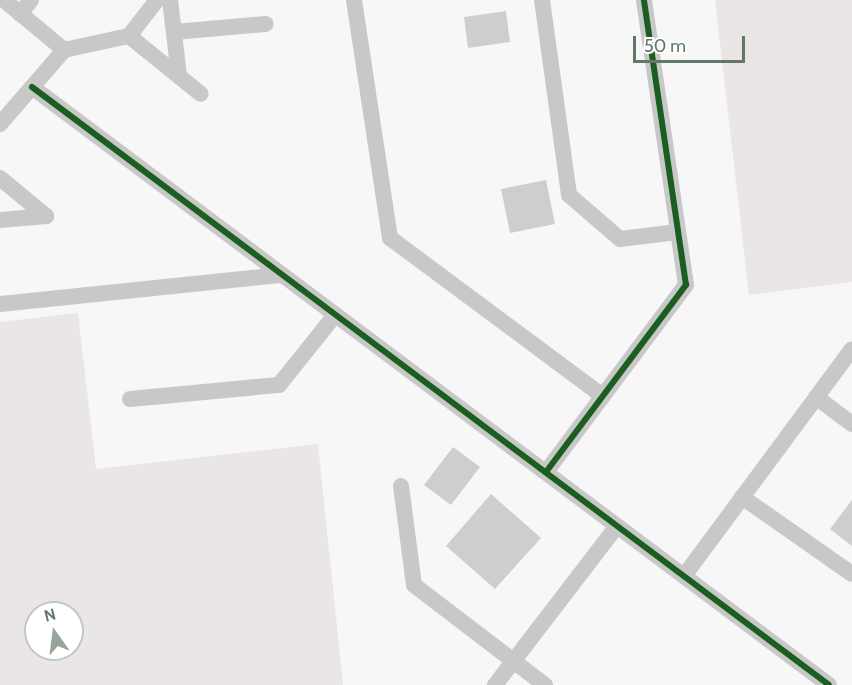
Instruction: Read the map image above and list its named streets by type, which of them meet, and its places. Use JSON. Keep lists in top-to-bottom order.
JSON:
{
  "scale_bar": "50 m",
  "north": "top"
}
